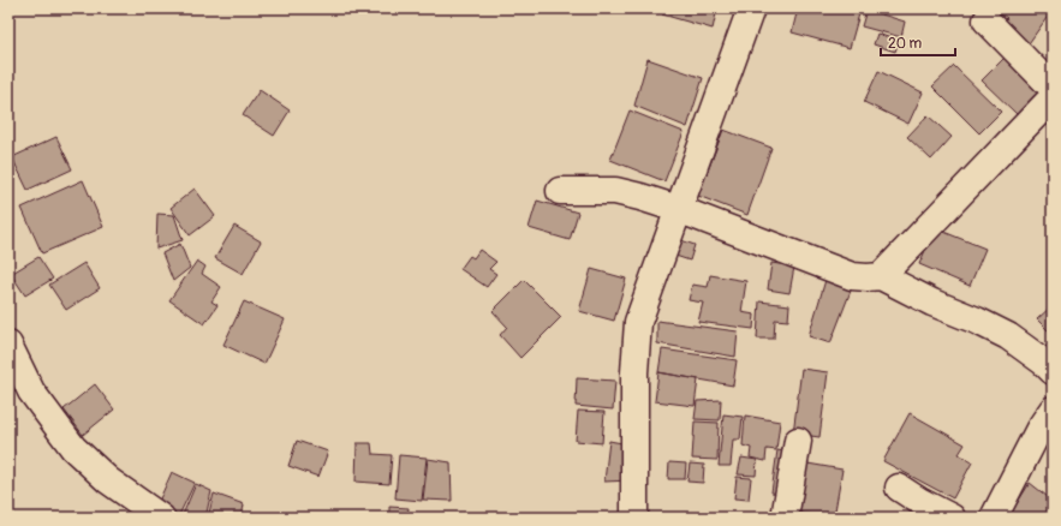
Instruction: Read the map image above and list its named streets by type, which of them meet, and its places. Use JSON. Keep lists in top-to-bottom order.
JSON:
{
  "scale_bar": "20 m"
}
